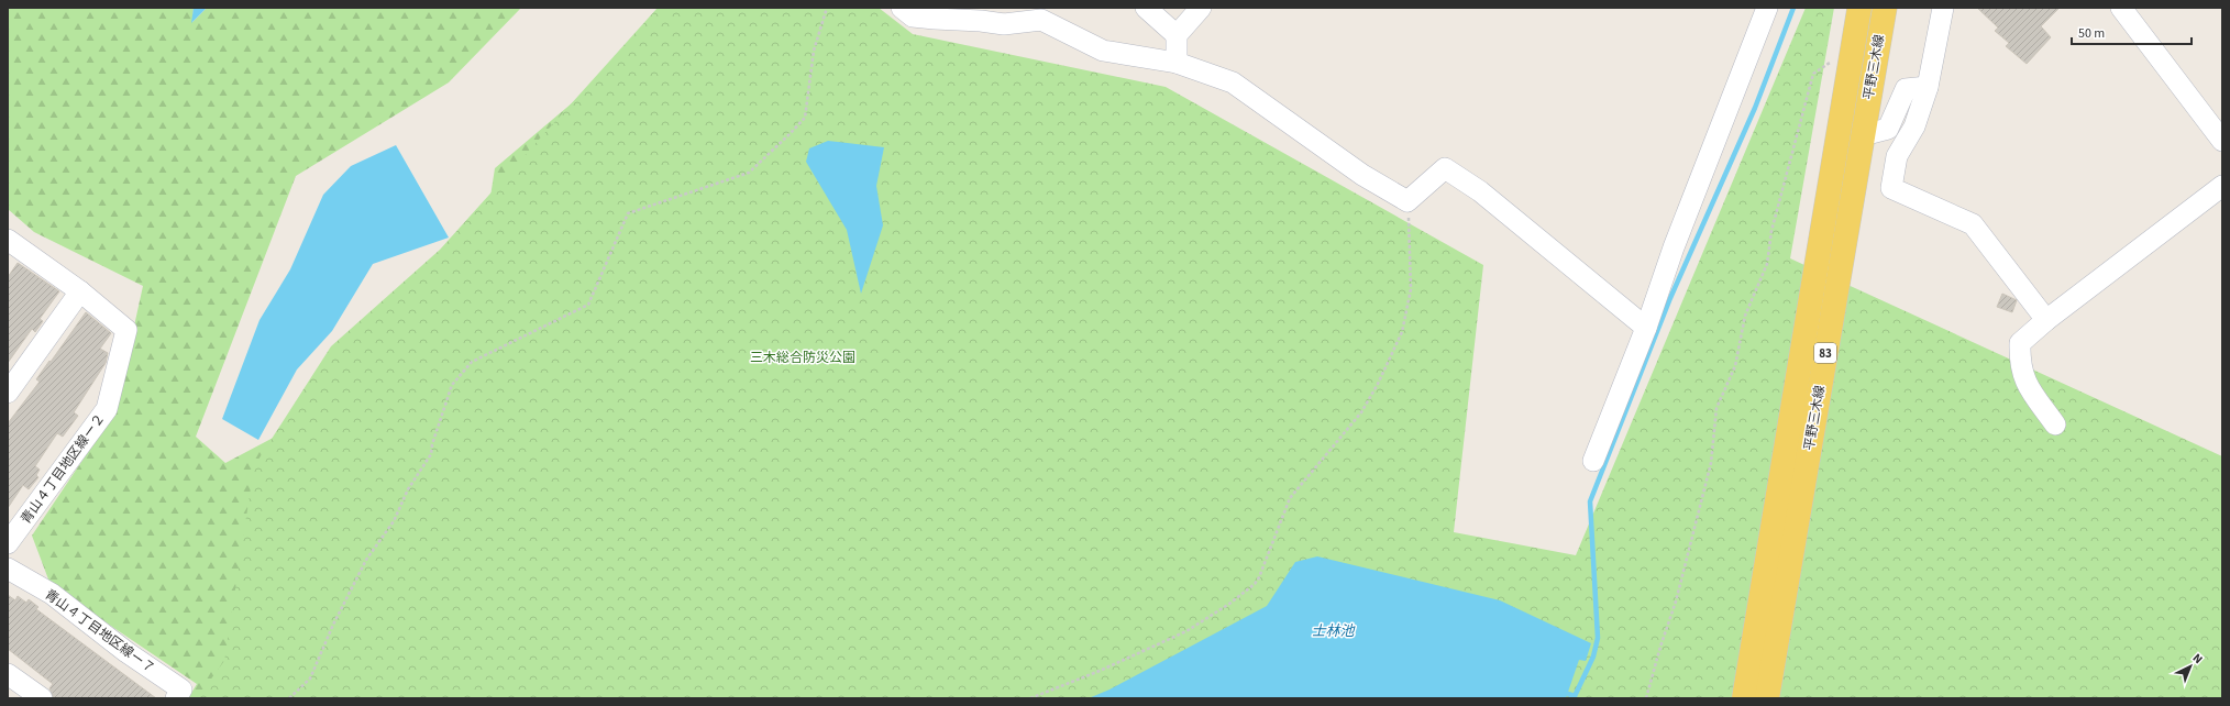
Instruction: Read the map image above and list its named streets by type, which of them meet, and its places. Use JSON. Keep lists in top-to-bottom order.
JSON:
{
  "streets": {
    "main road": ["平野三木線", "83"],
    "street": ["青山４丁目地区線ー２", "青山４丁目地区線ー７"]
  },
  "water": ["士林池"],
  "parks": ["三木総合防災公園"],
  "scale_bar": "50 m",
  "north": "top right"
}
